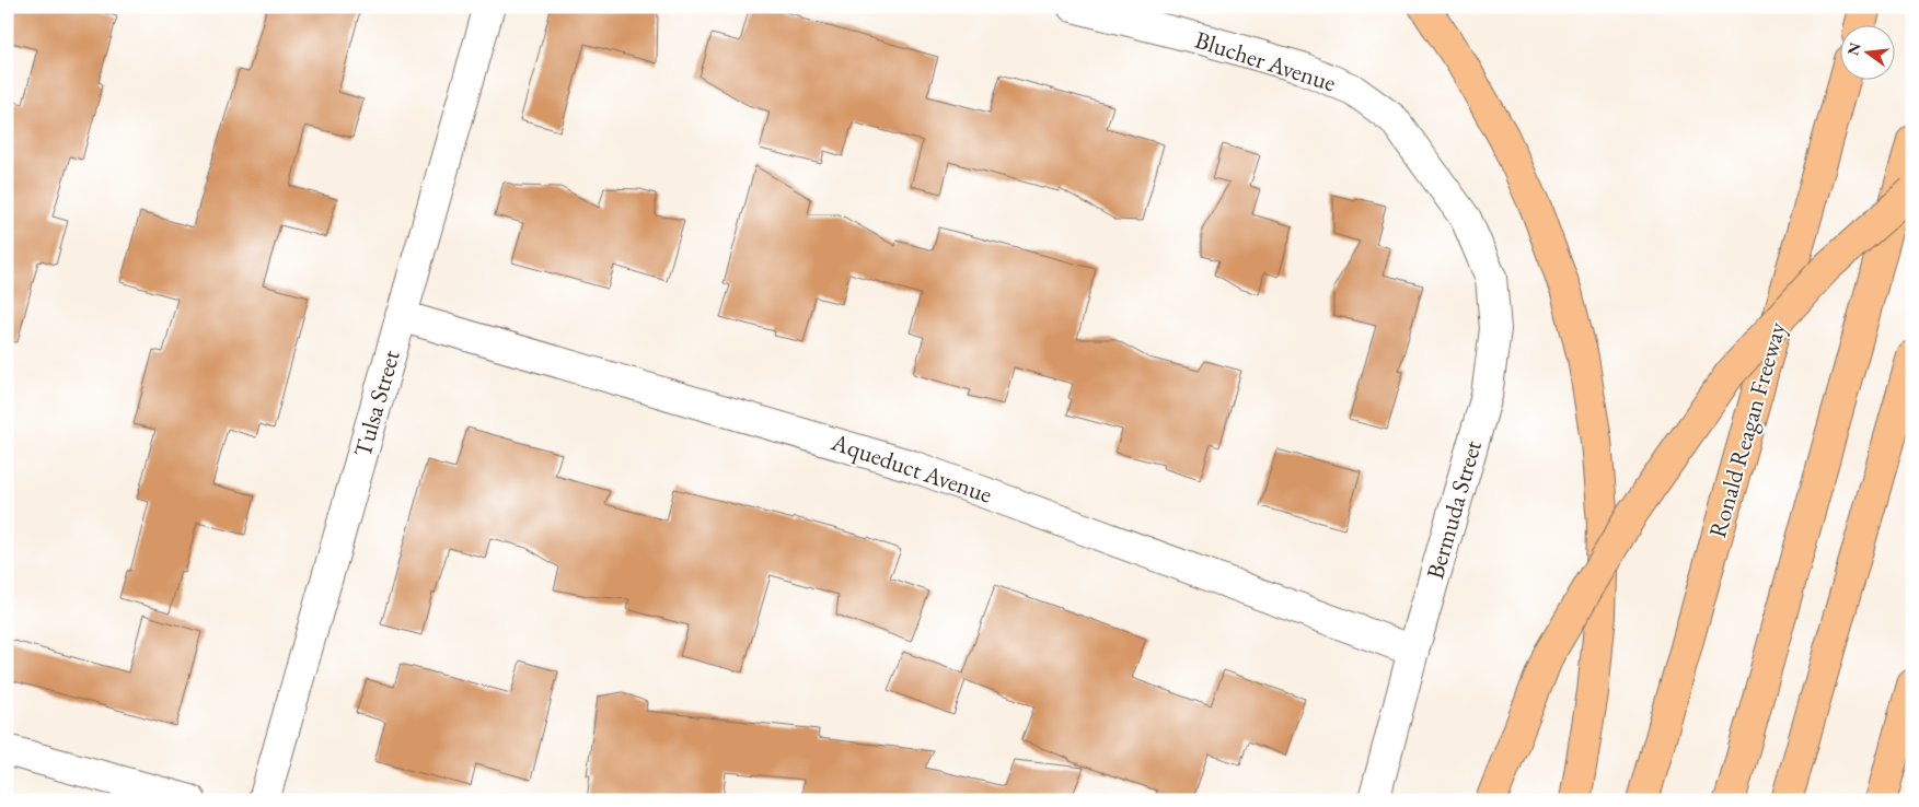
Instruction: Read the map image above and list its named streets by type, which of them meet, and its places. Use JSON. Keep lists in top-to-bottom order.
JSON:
{
  "streets": {
    "highway": ["Ronald Reagan Freeway"],
    "street": [
      "Blucher Avenue",
      "Tulsa Street",
      "Aqueduct Avenue",
      "Bermuda Street"
    ]
  },
  "crossings": [
    ["Blucher Avenue", "Bermuda Street"],
    ["Tulsa Street", "Aqueduct Avenue"],
    ["Aqueduct Avenue", "Bermuda Street"]
  ],
  "north": "left"
}
